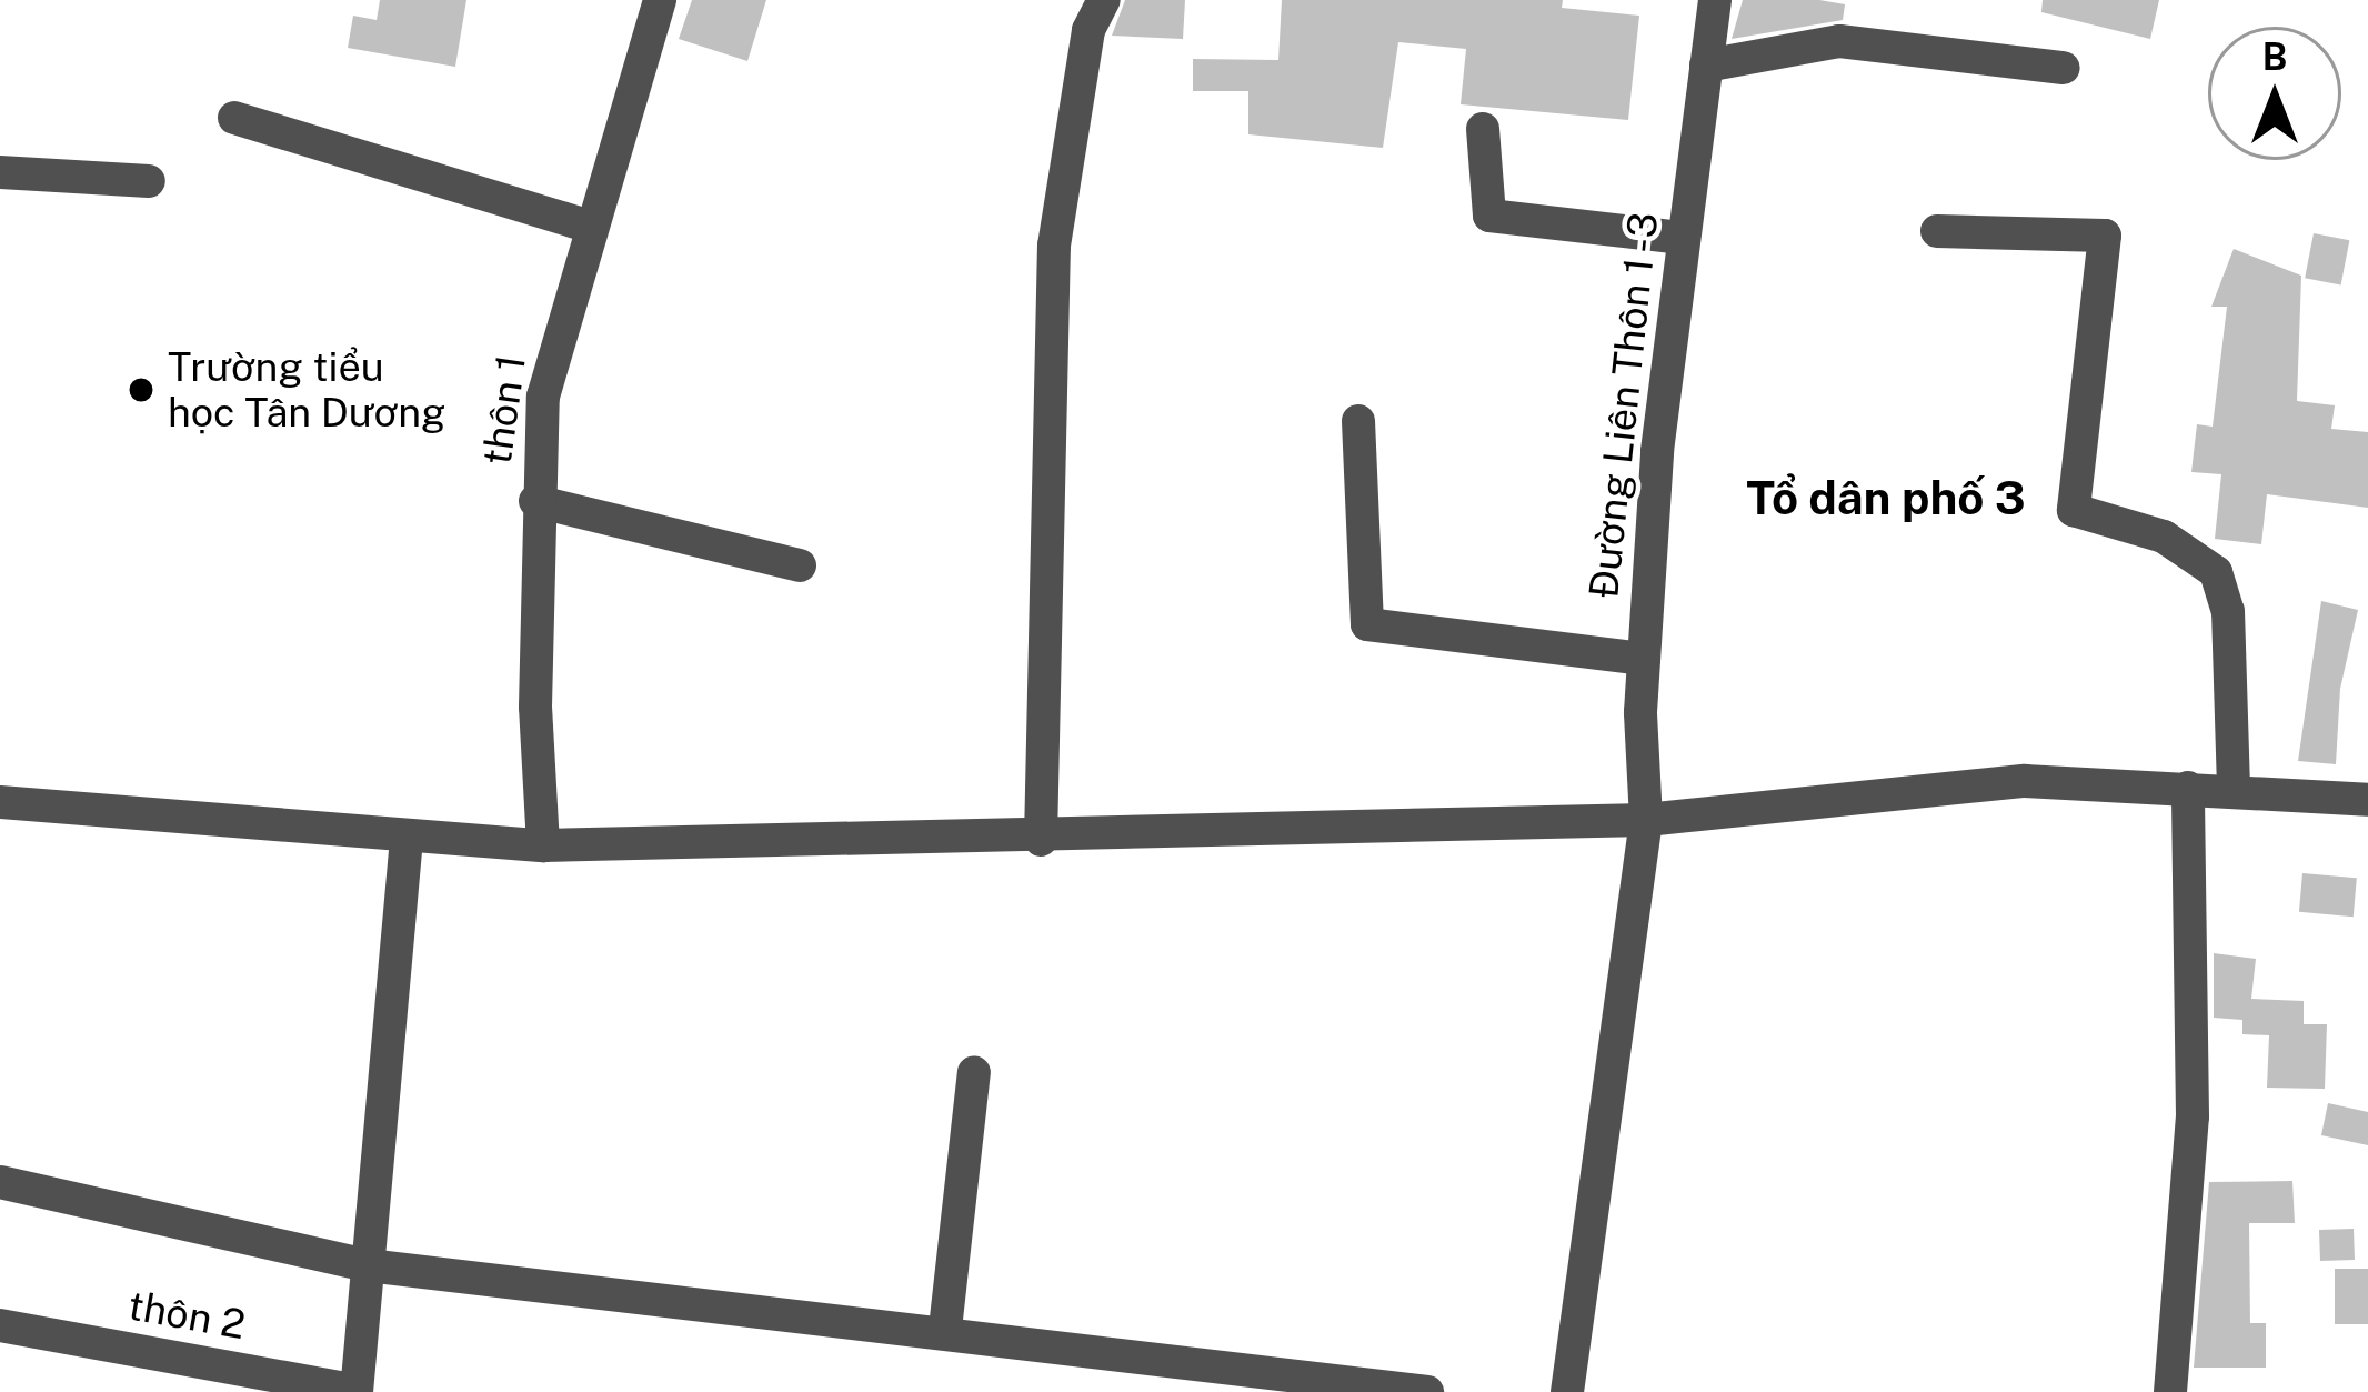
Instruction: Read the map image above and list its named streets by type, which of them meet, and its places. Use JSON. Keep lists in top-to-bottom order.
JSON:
{
  "streets": {
    "street": ["Đường Liên Thôn 1 -3", "thôn 1", "thôn 2"]
  },
  "districts": ["Tổ dân phố 3"],
  "places": ["Trường tiểu học Tân Dương"],
  "north": "top"
}
